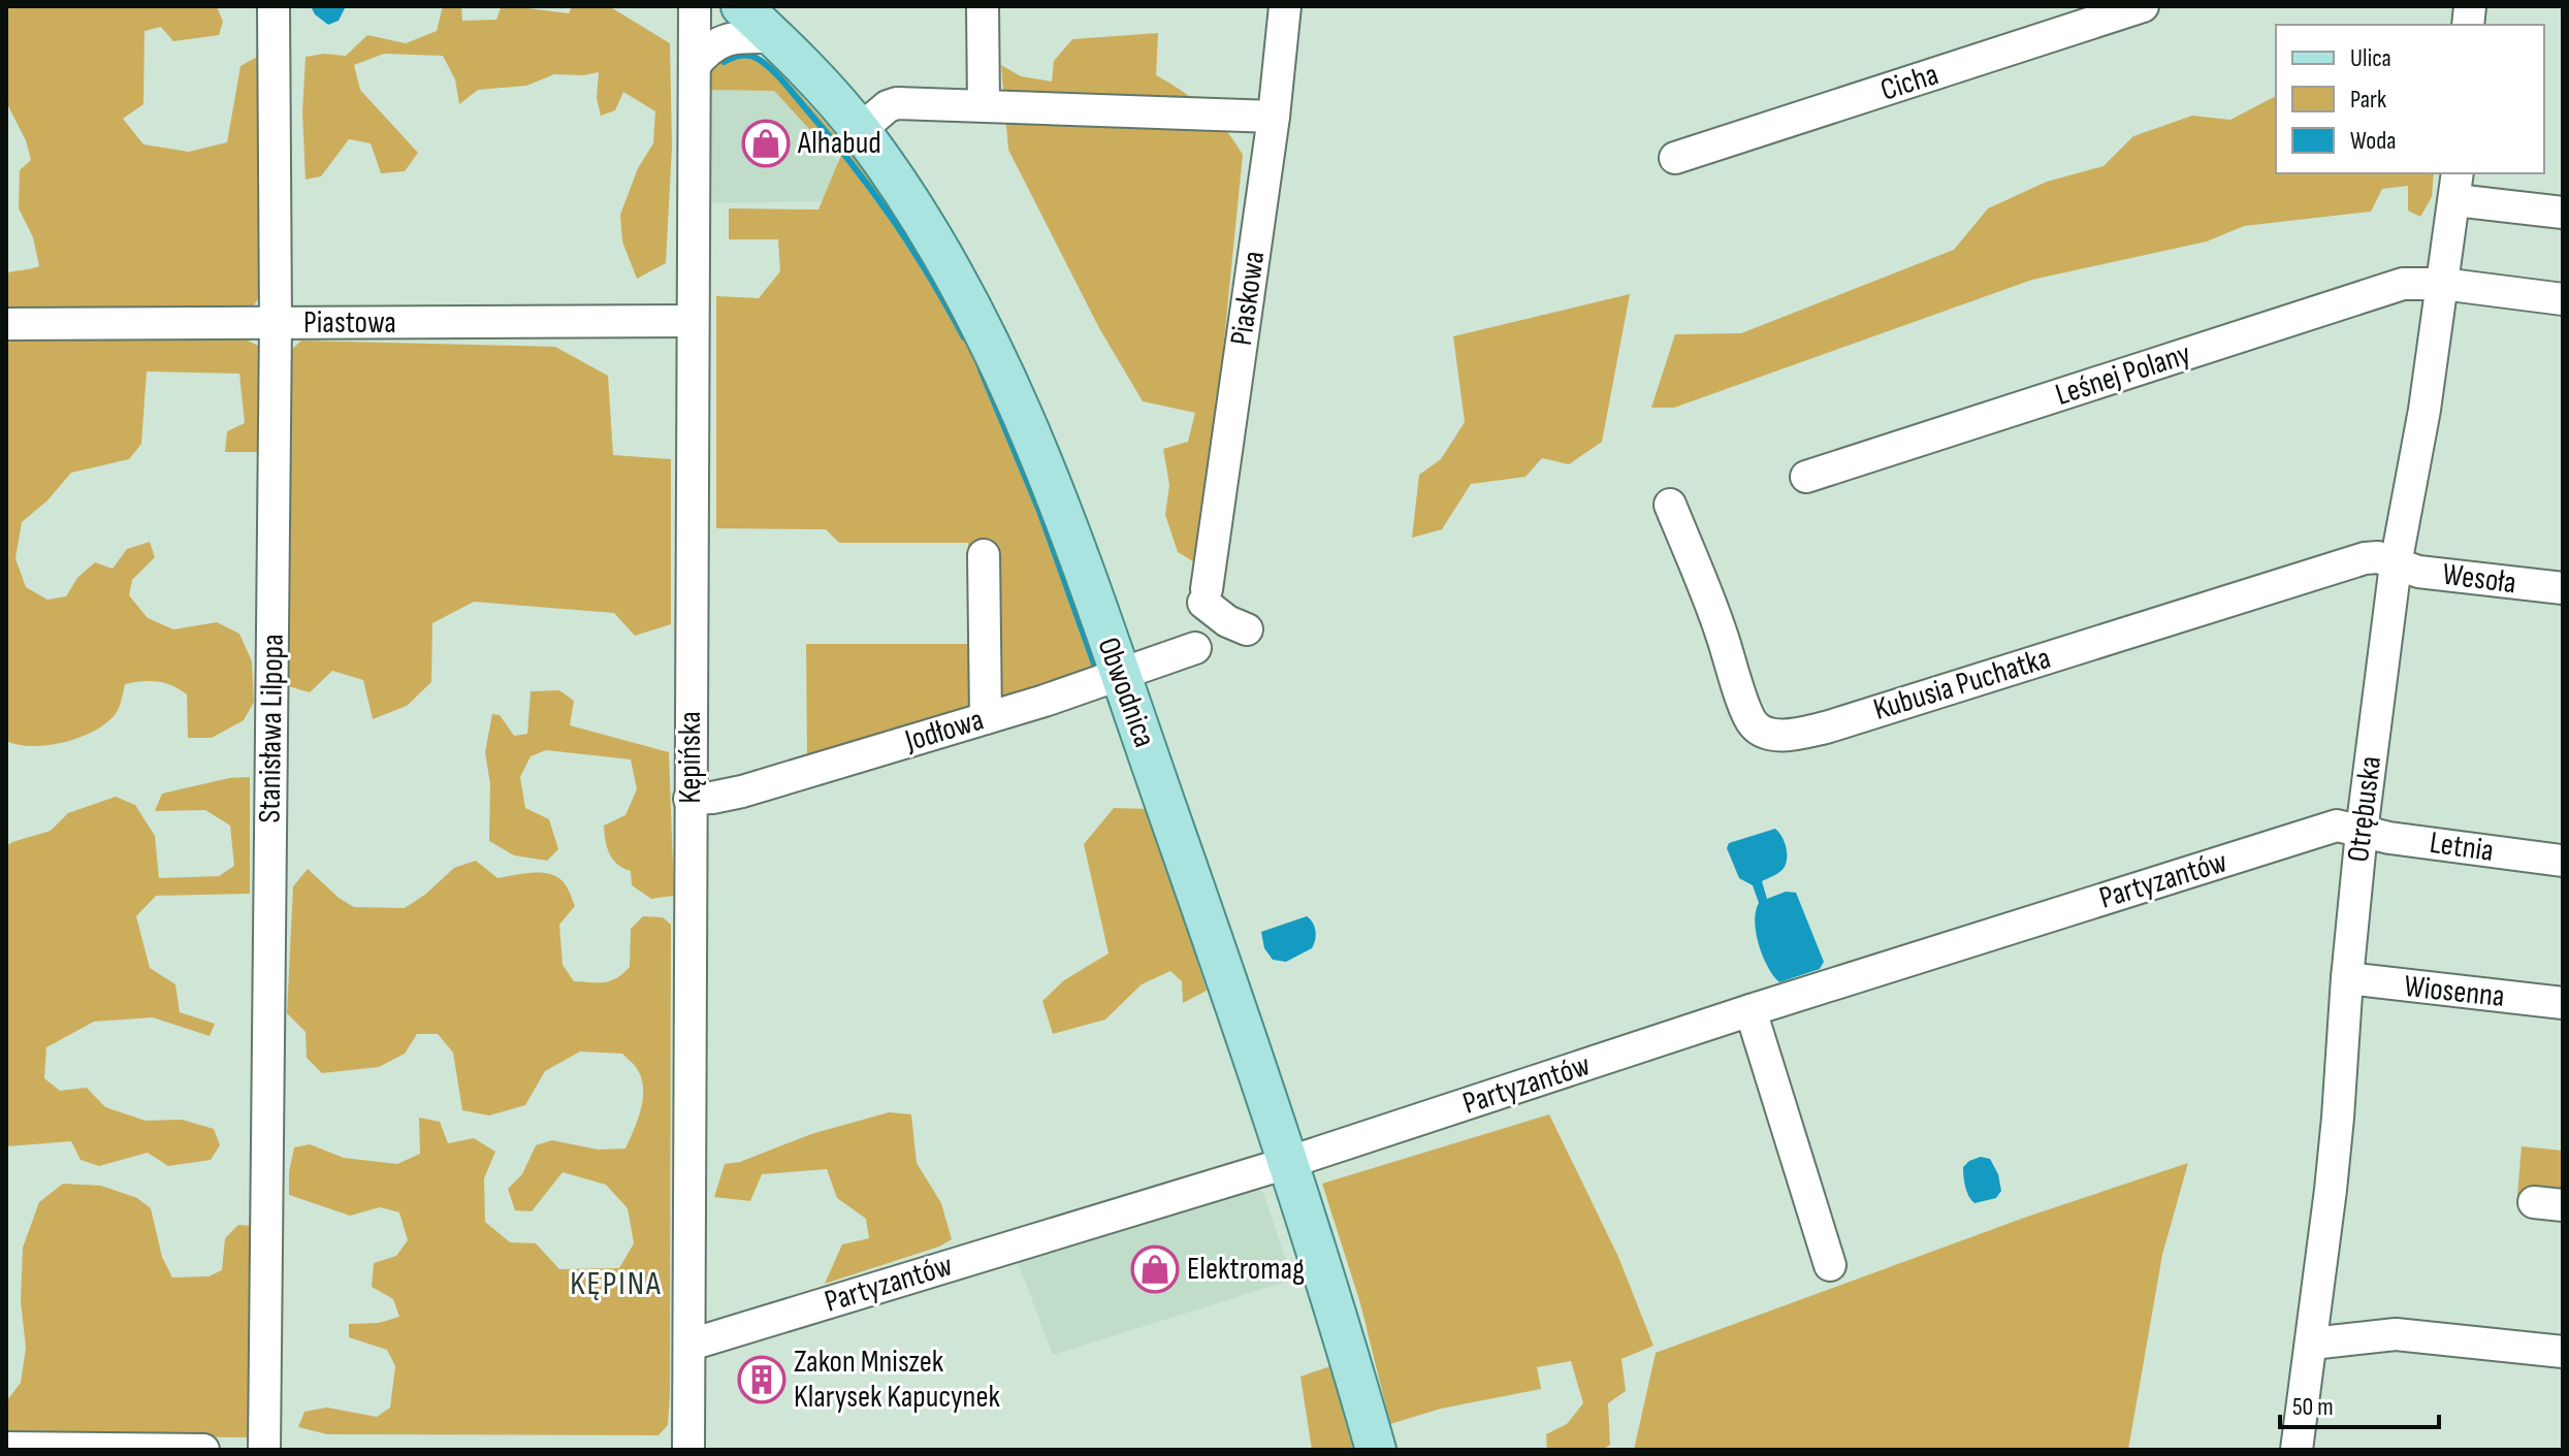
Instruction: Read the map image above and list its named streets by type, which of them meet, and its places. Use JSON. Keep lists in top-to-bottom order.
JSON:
{
  "streets": {
    "main road": ["Obwodnica"],
    "street": [
      "Cicha",
      "Piaskowa",
      "Piastowa",
      "Leśnej Polany",
      "Wesoła",
      "Kubusia Puchatka",
      "Stanisława Lilpopa",
      "Jodłowa",
      "Kępińska",
      "Otrębuska",
      "Letnia",
      "Partyzantów",
      "Wiosenna"
    ]
  },
  "crossings": [
    ["Piastowa", "Stanisława Lilpopa"],
    ["Piastowa", "Kępińska"],
    ["Leśnej Polany", "Otrębuska"],
    ["Wesoła", "Kubusia Puchatka"],
    ["Wesoła", "Otrębuska"],
    ["Kubusia Puchatka", "Otrębuska"],
    ["Obwodnica", "Jodłowa"],
    ["Obwodnica", "Partyzantów"],
    ["Jodłowa", "Kępińska"],
    ["Kępińska", "Partyzantów"],
    ["Otrębuska", "Letnia"],
    ["Otrębuska", "Partyzantów"],
    ["Otrębuska", "Wiosenna"],
    ["Letnia", "Partyzantów"]
  ],
  "districts": ["KĘPINA"],
  "places": {
    "shop": ["Alhabud", "Elektromag"],
    "building": ["Zakon Mniszek Klarysek Kapucynek"]
  },
  "legend": ["Ulica", "Park", "Woda"],
  "scale_bar": "50 m"
}
